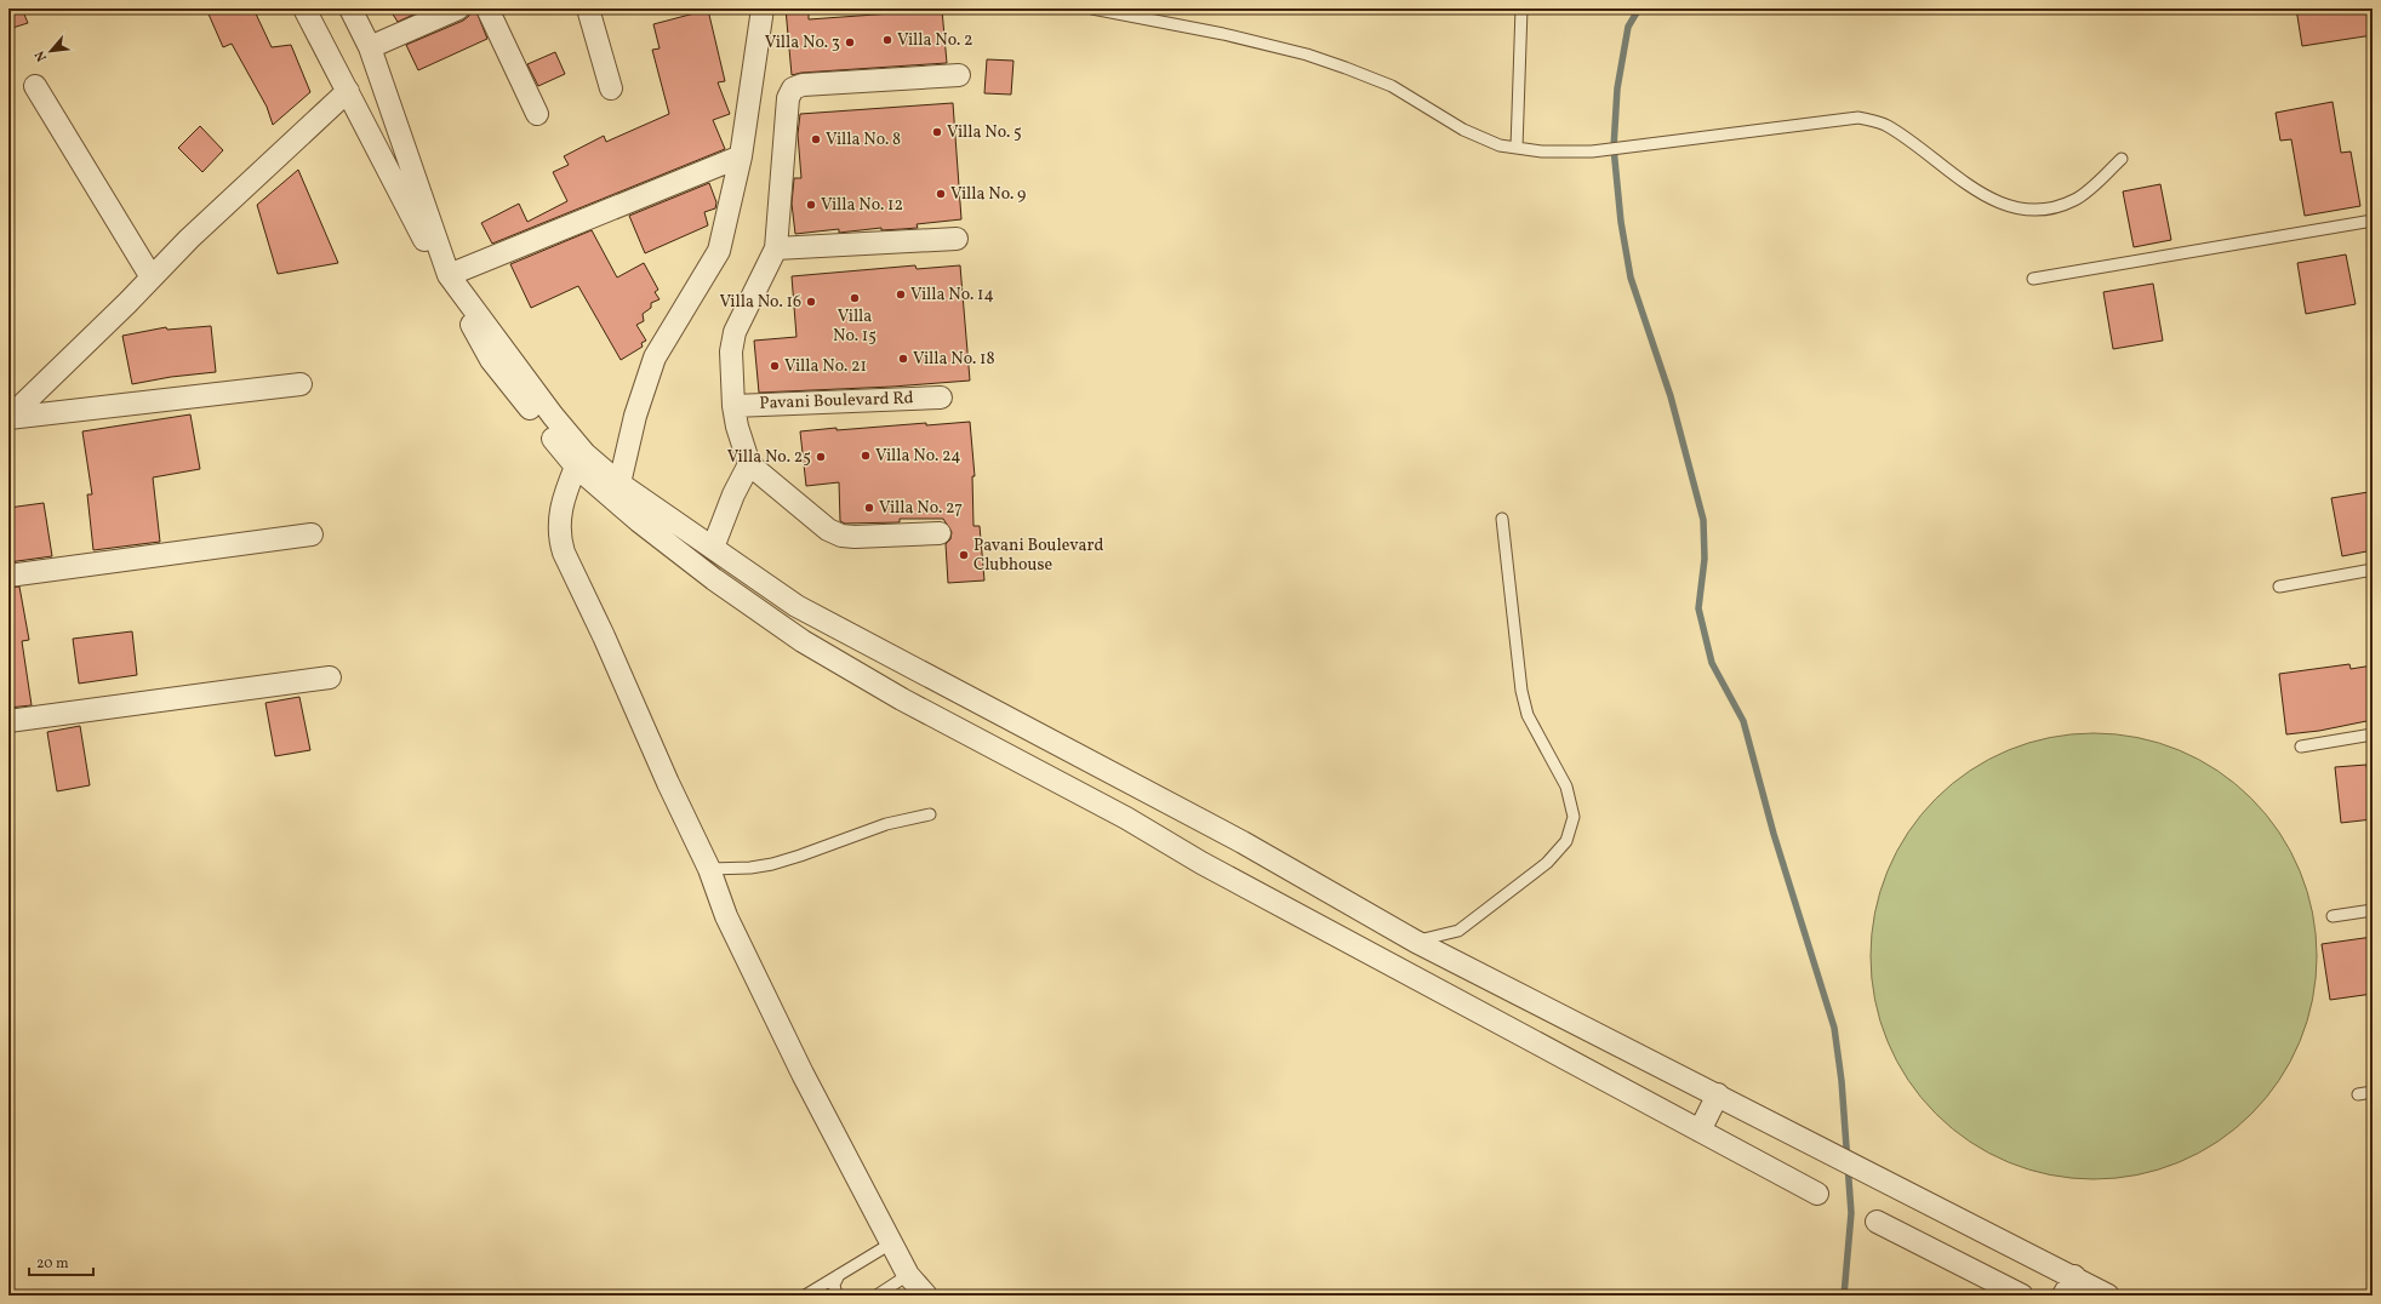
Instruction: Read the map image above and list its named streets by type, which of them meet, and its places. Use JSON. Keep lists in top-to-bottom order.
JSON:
{
  "streets": {
    "street": ["Pavani Boulevard Rd"]
  },
  "places": [
    "Villa No. 2",
    "Villa No. 3",
    "Villa No. 5",
    "Villa No. 8",
    "Villa No. 9",
    "Villa No. 12",
    "Villa No. 14",
    "Villa No. 15",
    "Villa No. 16",
    "Villa No. 18",
    "Villa No. 21",
    "Villa No. 24",
    "Villa No. 25",
    "Villa No. 27",
    "Pavani Boulevard Clubhouse"
  ],
  "scale_bar": "20 m",
  "north": "bottom left"
}
